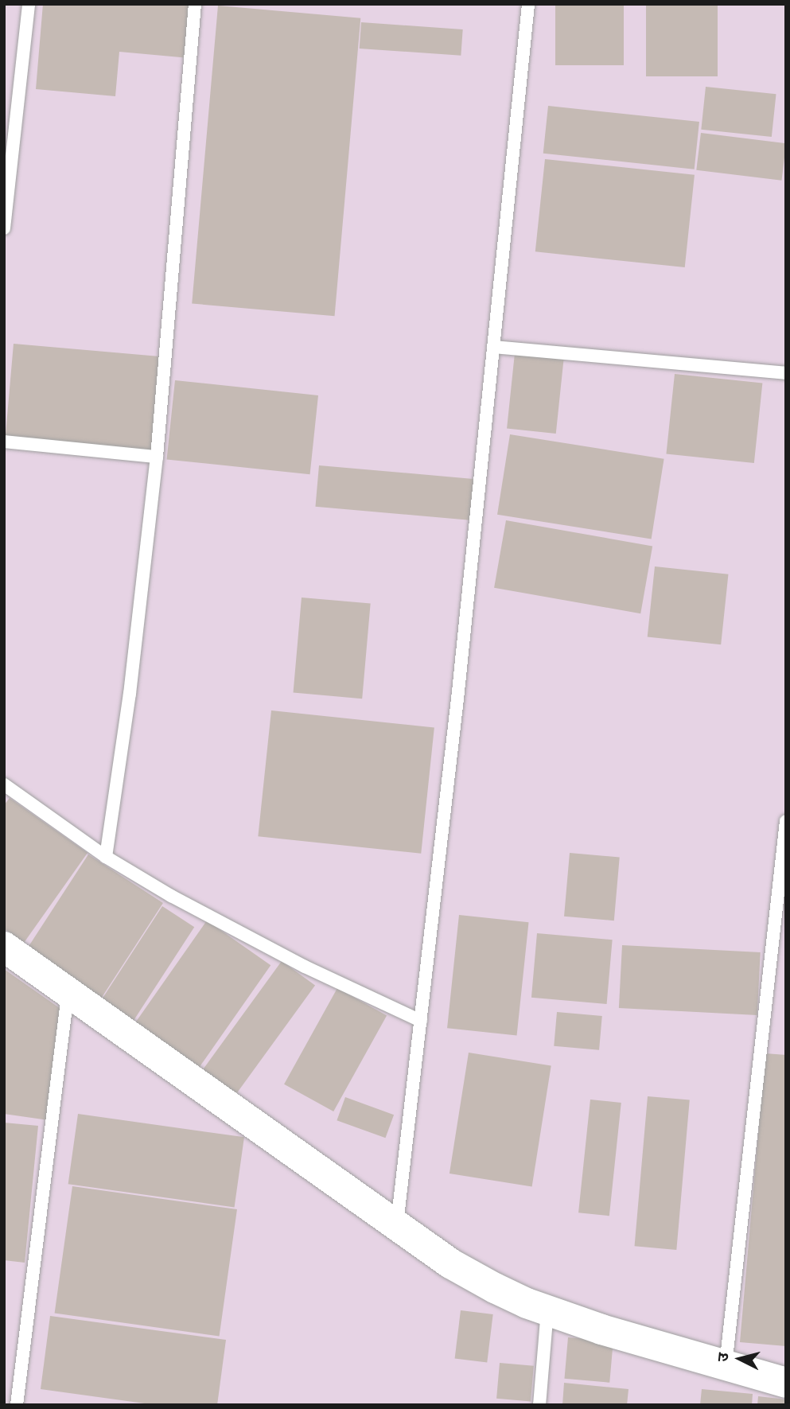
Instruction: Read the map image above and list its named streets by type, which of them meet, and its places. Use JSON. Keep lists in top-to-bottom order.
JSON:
{
  "north": "left"
}
